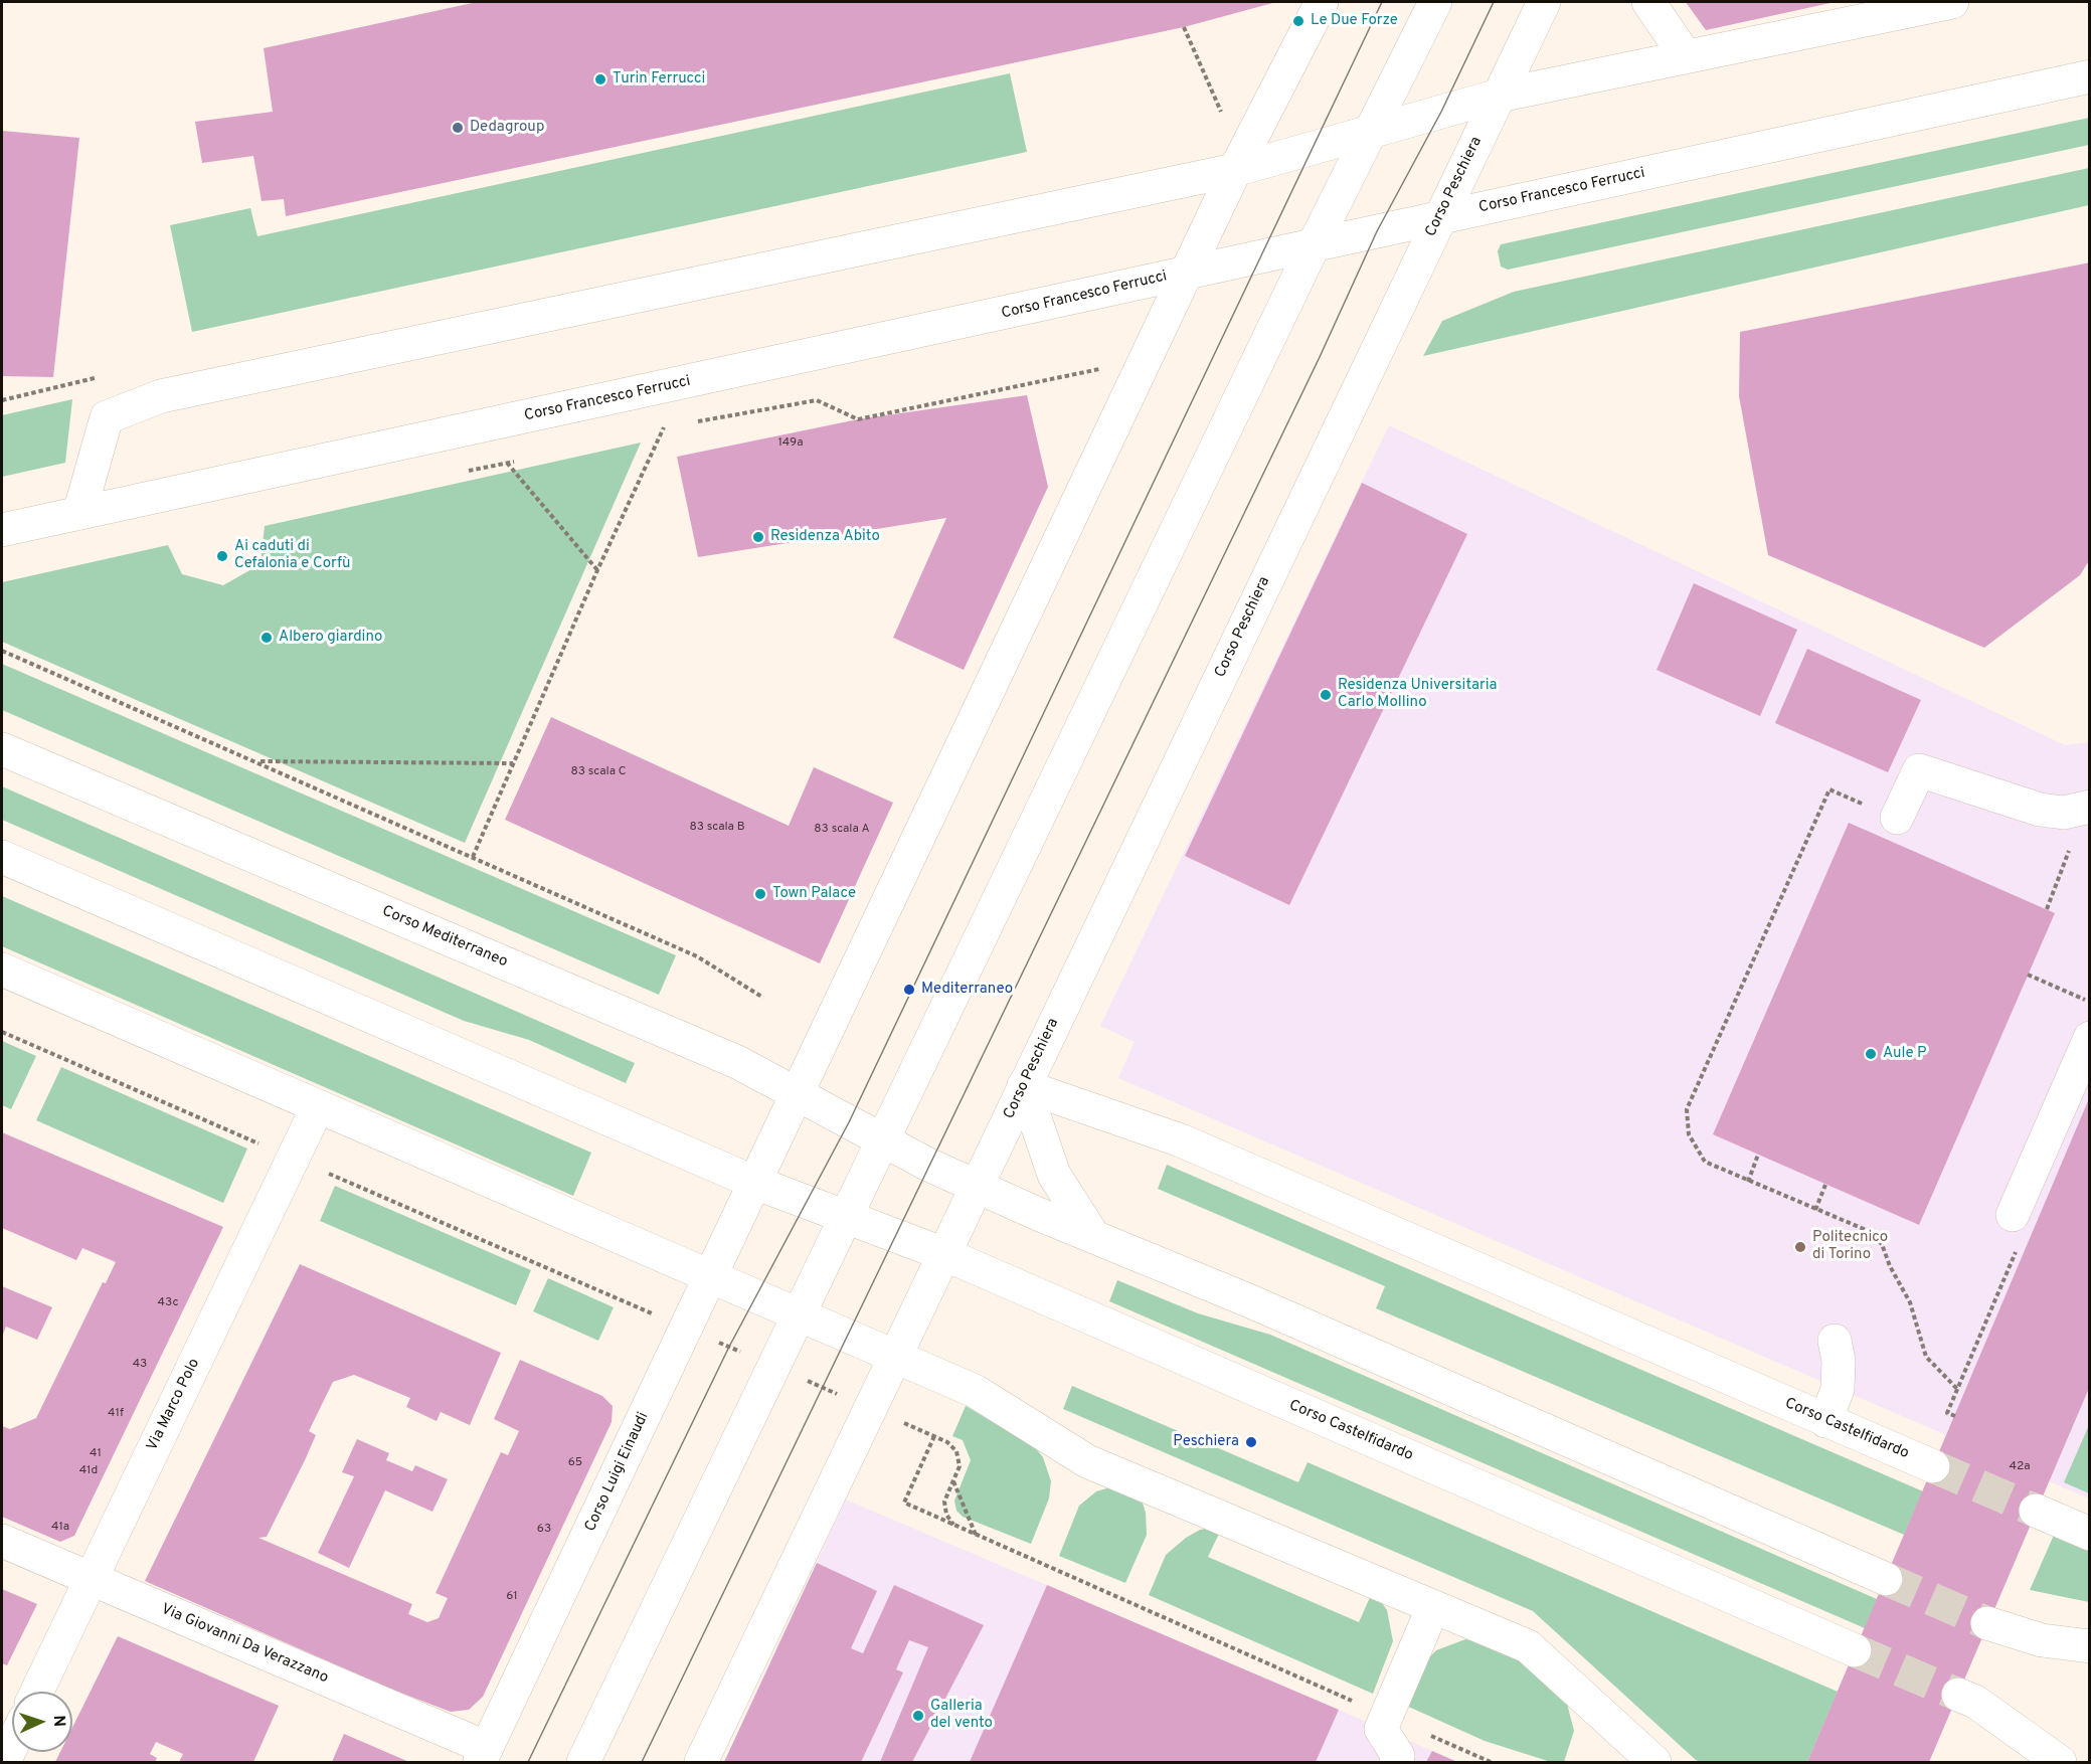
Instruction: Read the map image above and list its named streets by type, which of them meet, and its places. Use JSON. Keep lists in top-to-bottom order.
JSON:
{
  "streets": {
    "street": [
      "Corso Peschiera",
      "Corso Francesco Ferrucci",
      "Corso Mediterraneo",
      "Via Marco Polo",
      "Corso Castelfidardo",
      "Corso Luigi Einaudi",
      "Via Giovanni Da Verazzano"
    ]
  },
  "crossings": [
    ["Corso Peschiera", "Corso Francesco Ferrucci"],
    ["Corso Peschiera", "Corso Castelfidardo"],
    ["Via Marco Polo", "Via Giovanni Da Verazzano"],
    ["Corso Luigi Einaudi", "Via Giovanni Da Verazzano"]
  ],
  "places": [
    "Le Due Forze",
    "Turin Ferrucci",
    "Dedagroup",
    "Residenza Abito",
    "Ai caduti di Cefalonia e Corfù",
    "Albero giardino",
    "Residenza Universitaria Carlo Mollino",
    "Town Palace",
    "Mediterraneo",
    "Aule P",
    "Politecnico di Torino",
    "Peschiera",
    "Galleria del vento"
  ],
  "house_numbers": [
    "149a",
    "83 scala C",
    "83 scala B",
    "83 scala A",
    "43c",
    "43",
    "41f",
    "41",
    "65",
    "42a",
    "41d",
    "41a",
    "63",
    "61"
  ],
  "north": "right"
}
